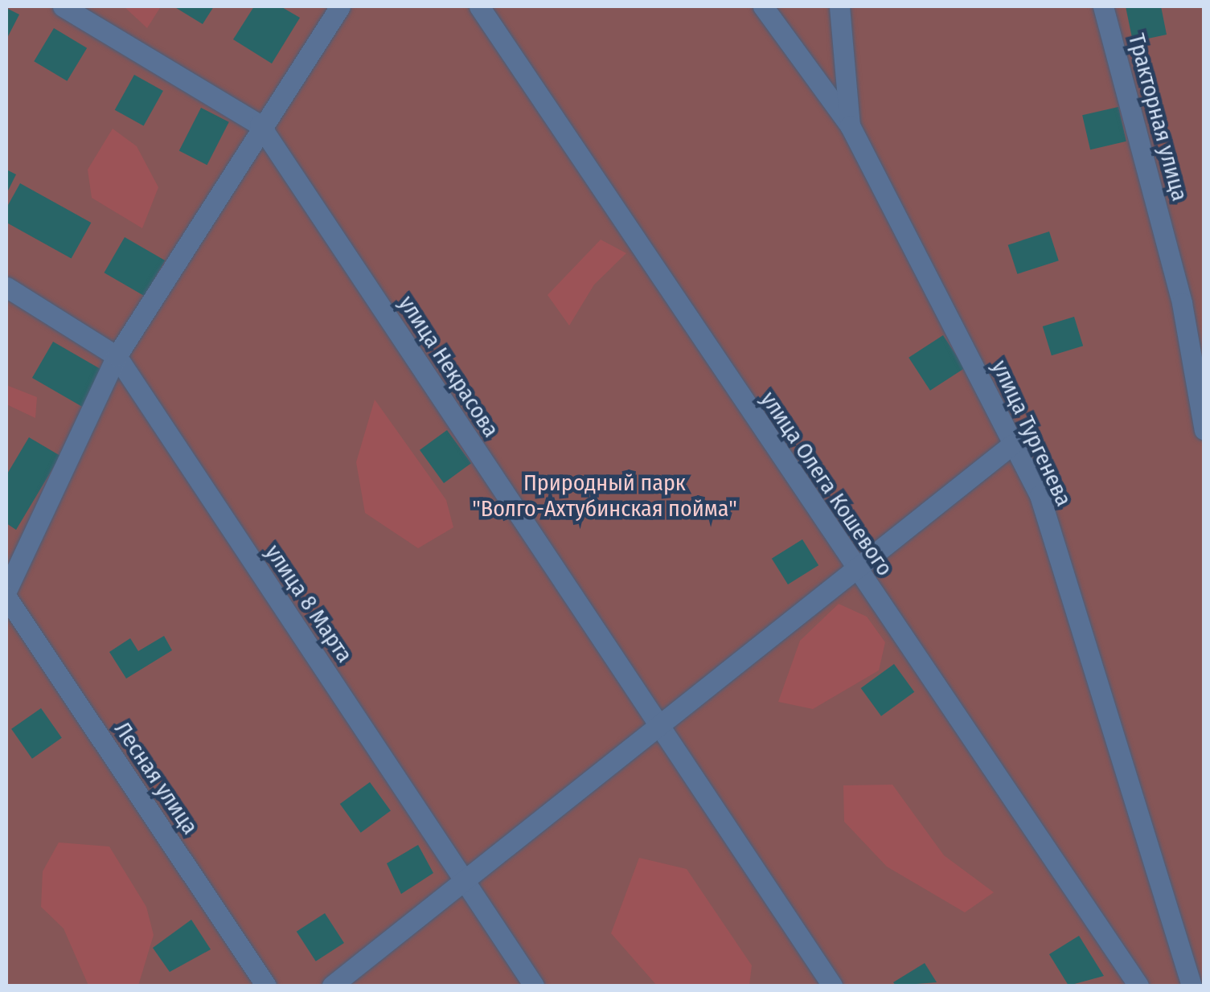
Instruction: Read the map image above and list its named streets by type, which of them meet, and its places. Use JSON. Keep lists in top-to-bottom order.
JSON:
{
  "streets": {
    "street": [
      "Тракторная улица",
      "улица Некрасова",
      "улица Тургенева",
      "улица Олега Кошевого",
      "улица 8 Марта",
      "Лесная улица"
    ]
  },
  "parks": ["Природный парк \"Волго-Ахтубинская пойма\""]
}
